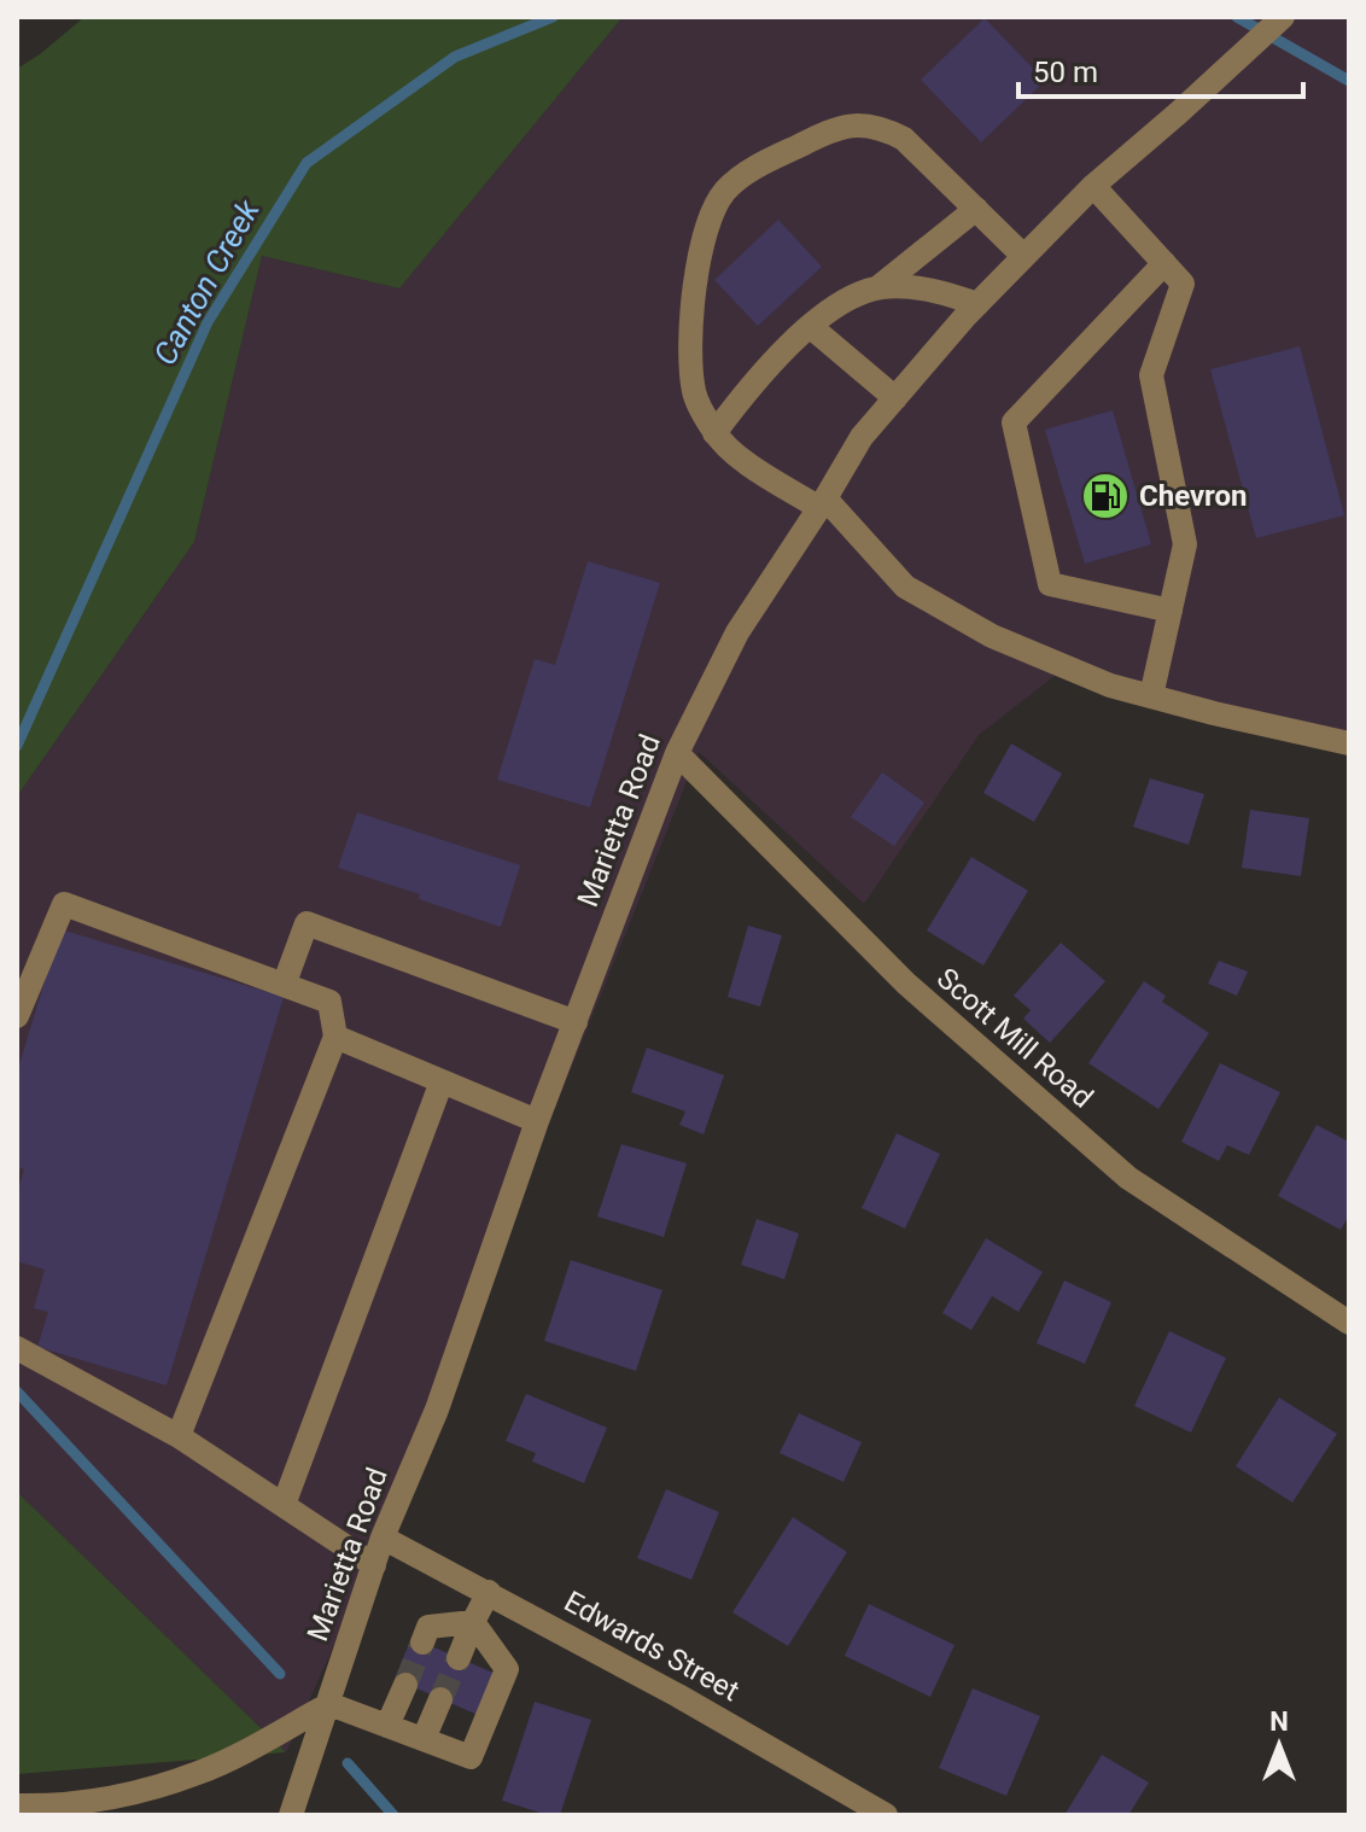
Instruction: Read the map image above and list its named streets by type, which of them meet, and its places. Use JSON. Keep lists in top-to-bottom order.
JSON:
{
  "streets": {
    "street": ["Marietta Road", "Scott Mill Road", "Edwards Street"]
  },
  "crossings": [
    ["Marietta Road", "Scott Mill Road"],
    ["Marietta Road", "Edwards Street"]
  ],
  "water": ["Canton Creek"],
  "places": {
    "fuel station": ["Chevron"]
  },
  "scale_bar": "50 m",
  "north": "top"
}
